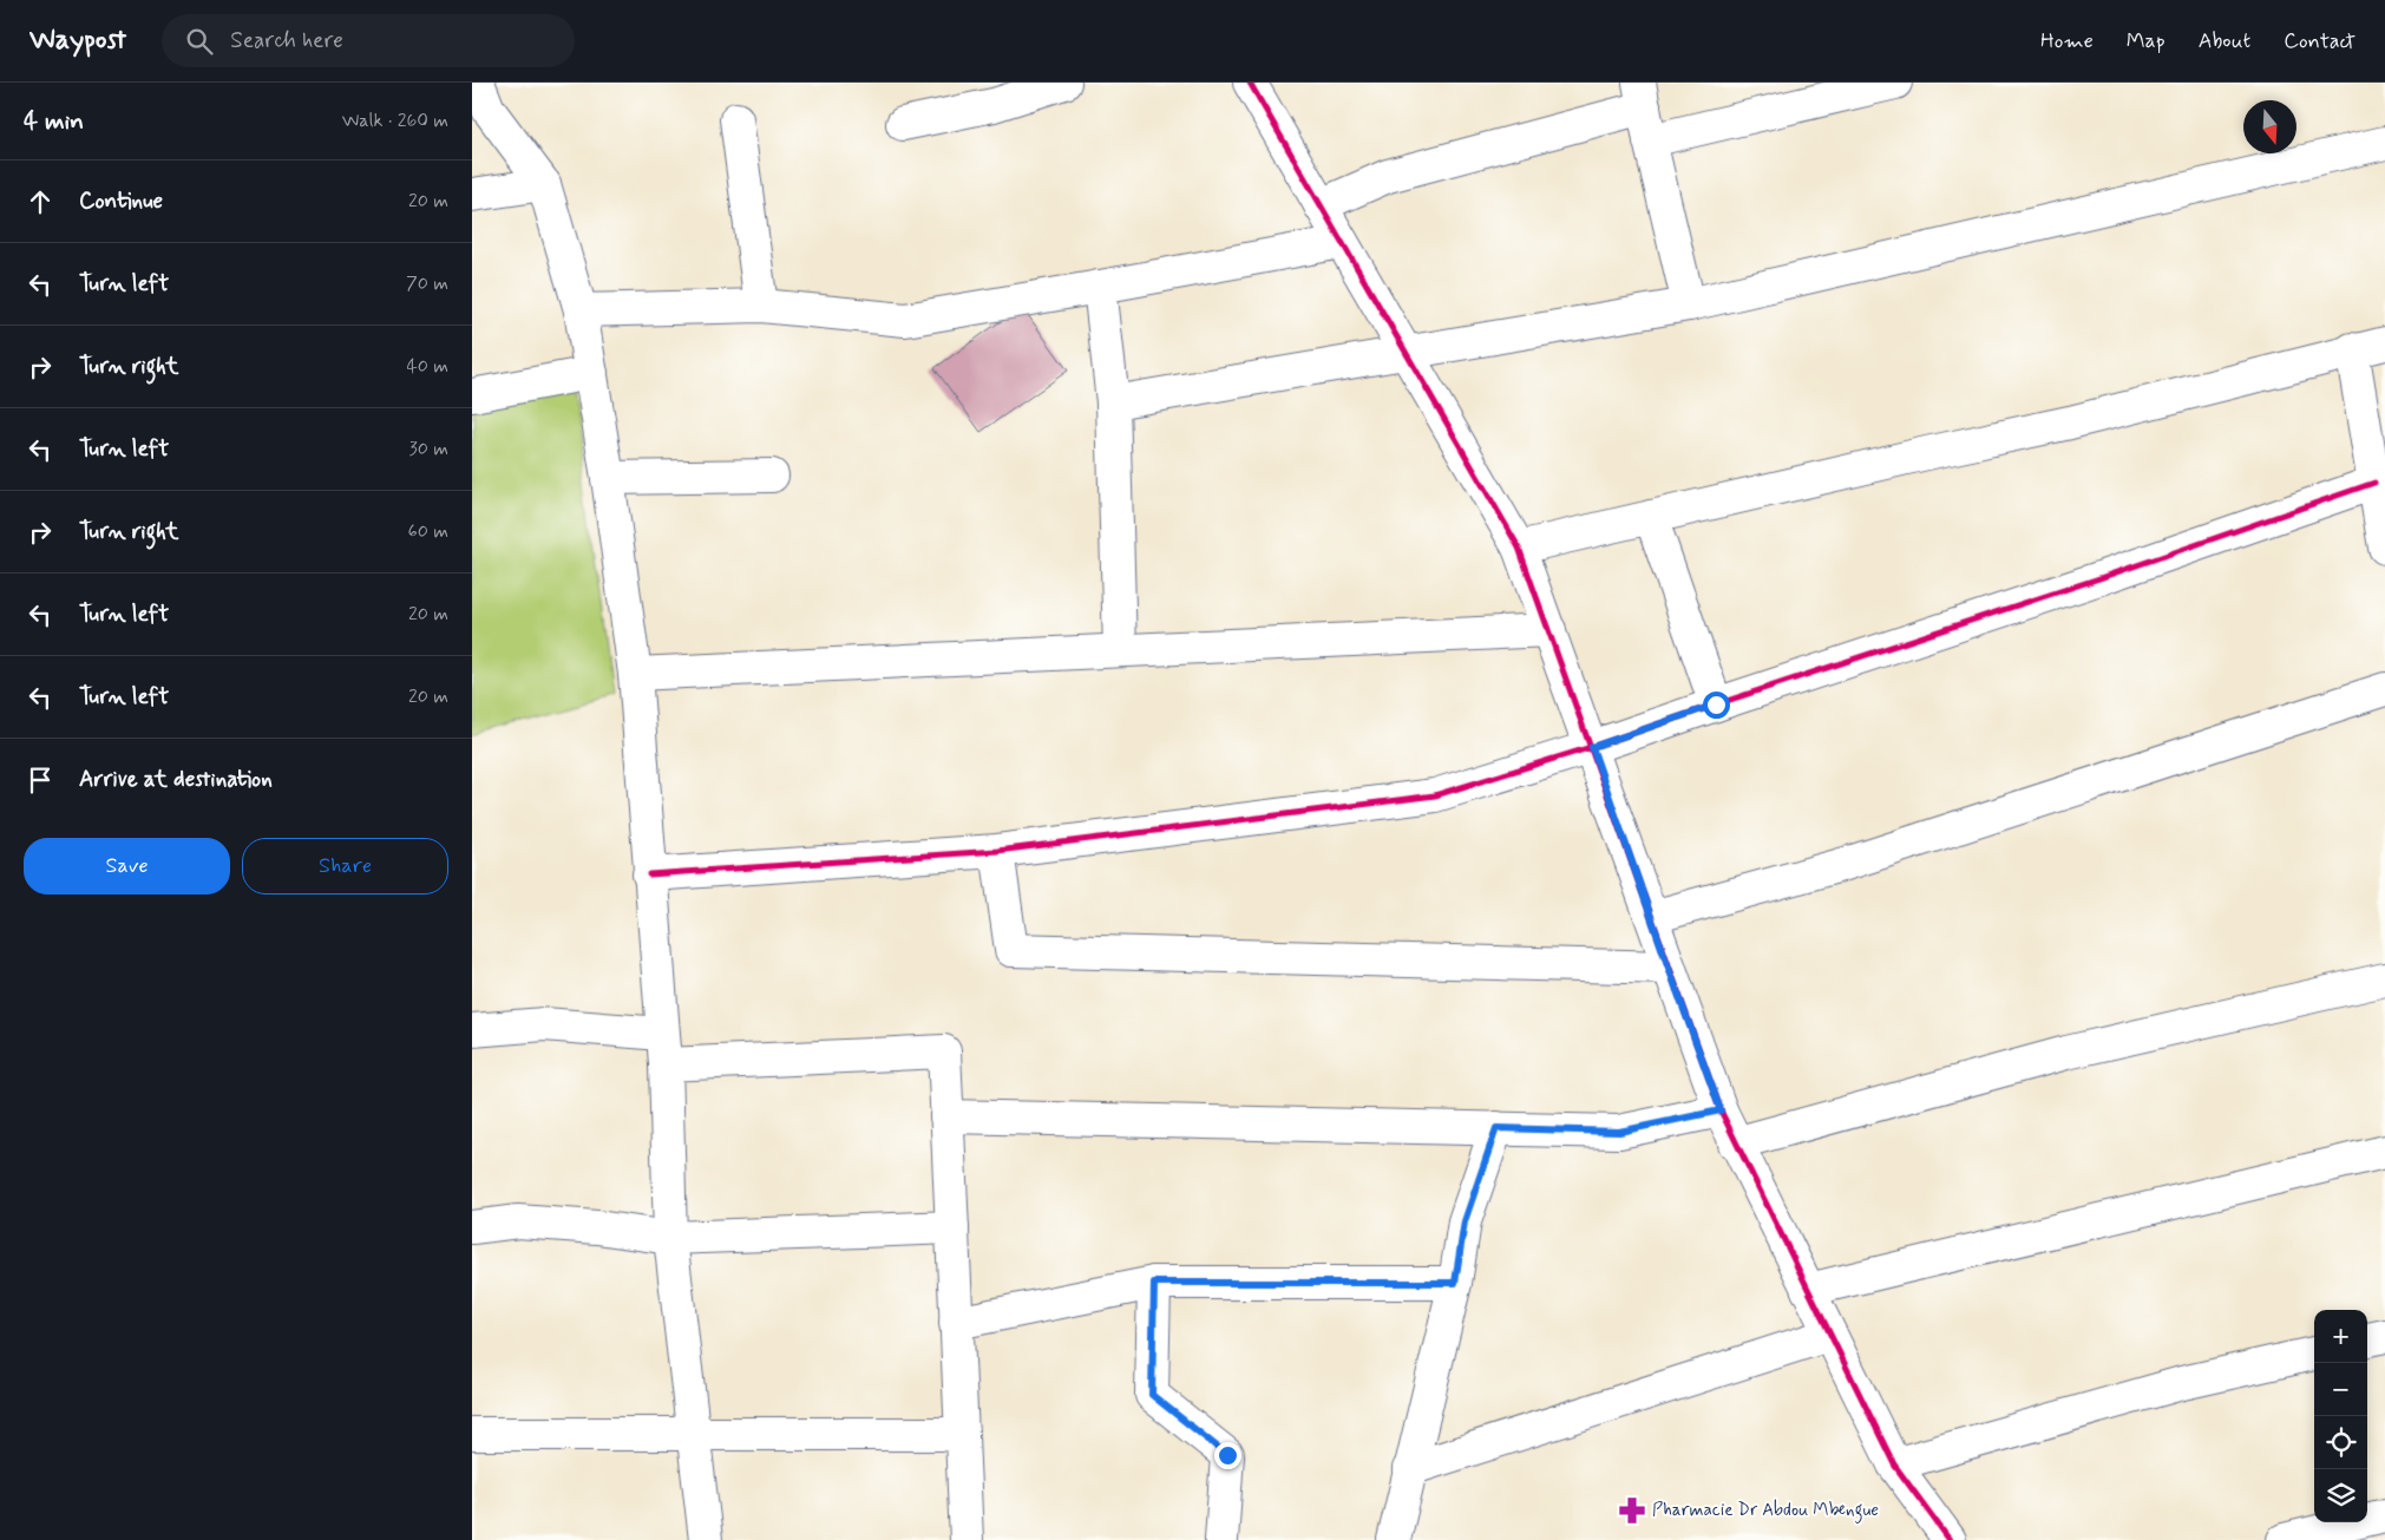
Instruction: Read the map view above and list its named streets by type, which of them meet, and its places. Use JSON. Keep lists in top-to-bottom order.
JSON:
{
  "places": {
    "pharmacy": ["Pharmacie Dr Abdou Mbengue"]
  },
  "north": "bottom",
  "page": {
    "header": "Waypost",
    "search": "Search here",
    "nav": [
      "Home",
      "Map",
      "About",
      "Contact"
    ],
    "heading": ["4 min", "Walk · 260 m"],
    "list": [
      ["Continue", "20 m"],
      ["Turn left", "70 m"],
      ["Turn right", "40 m"],
      ["Turn left", "30 m"],
      ["Turn right", "60 m"],
      ["Turn left", "20 m"],
      ["Turn left", "20 m"],
      "Arrive at destination"
    ],
    "buttons": ["Save", "Share"],
    "map_buttons": ["+", "−"]
  }
}
